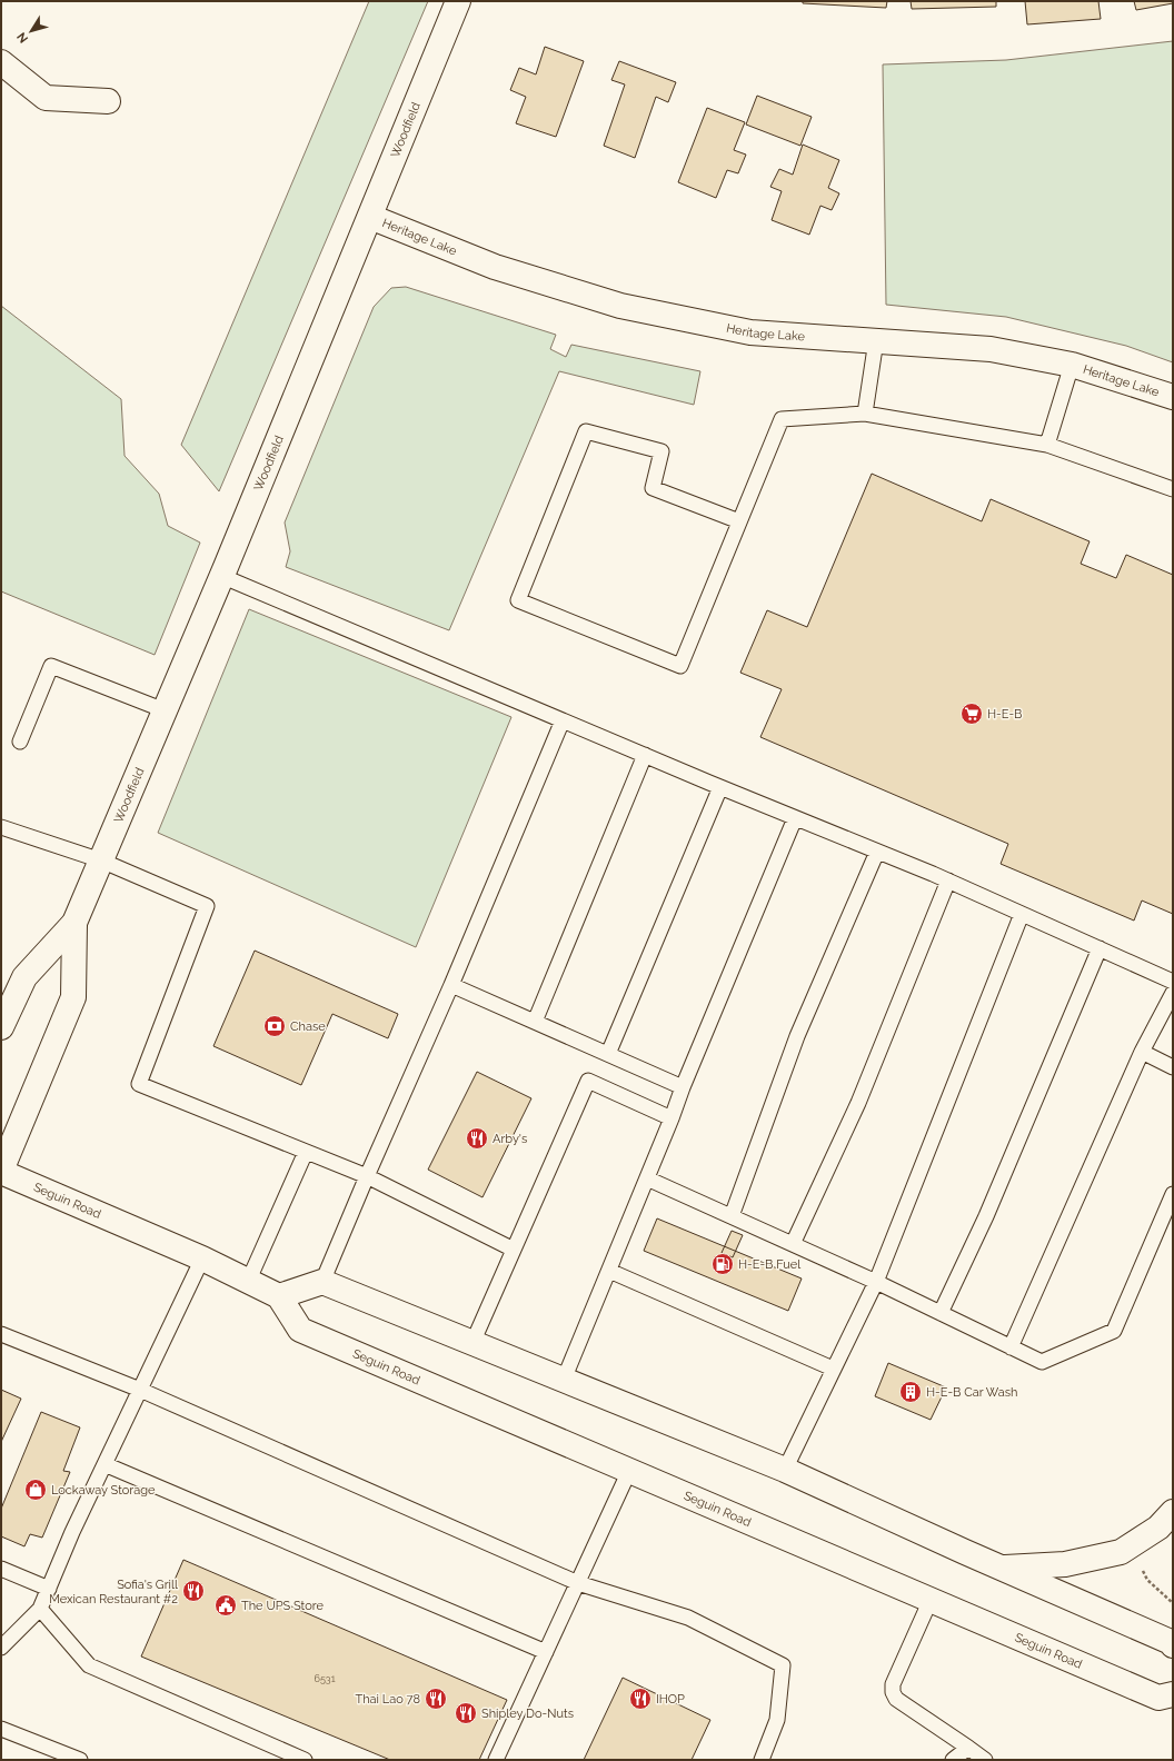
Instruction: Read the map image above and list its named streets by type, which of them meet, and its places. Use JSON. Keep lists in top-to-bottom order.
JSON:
{
  "streets": {
    "main road": ["Woodfield", "Heritage Lake", "Seguin Road"]
  },
  "crossings": [
    ["Woodfield", "Heritage Lake"],
    ["Woodfield", "Seguin Road"]
  ],
  "places": {
    "supermarket": ["H-E-B"],
    "bank": ["Chase"],
    "restaurant": [
      "Arby's",
      "Sofia's Grill Mexican Restaurant #2",
      "Thai Lao 78",
      "IHOP",
      "Shipley Do-Nuts"
    ],
    "fuel station": ["H-E-B Fuel"],
    "building": ["H-E-B Car Wash"],
    "shop": ["Lockaway Storage"],
    "public building": ["The UPS Store"]
  },
  "house_numbers": ["6531"],
  "north": "bottom left"
}
